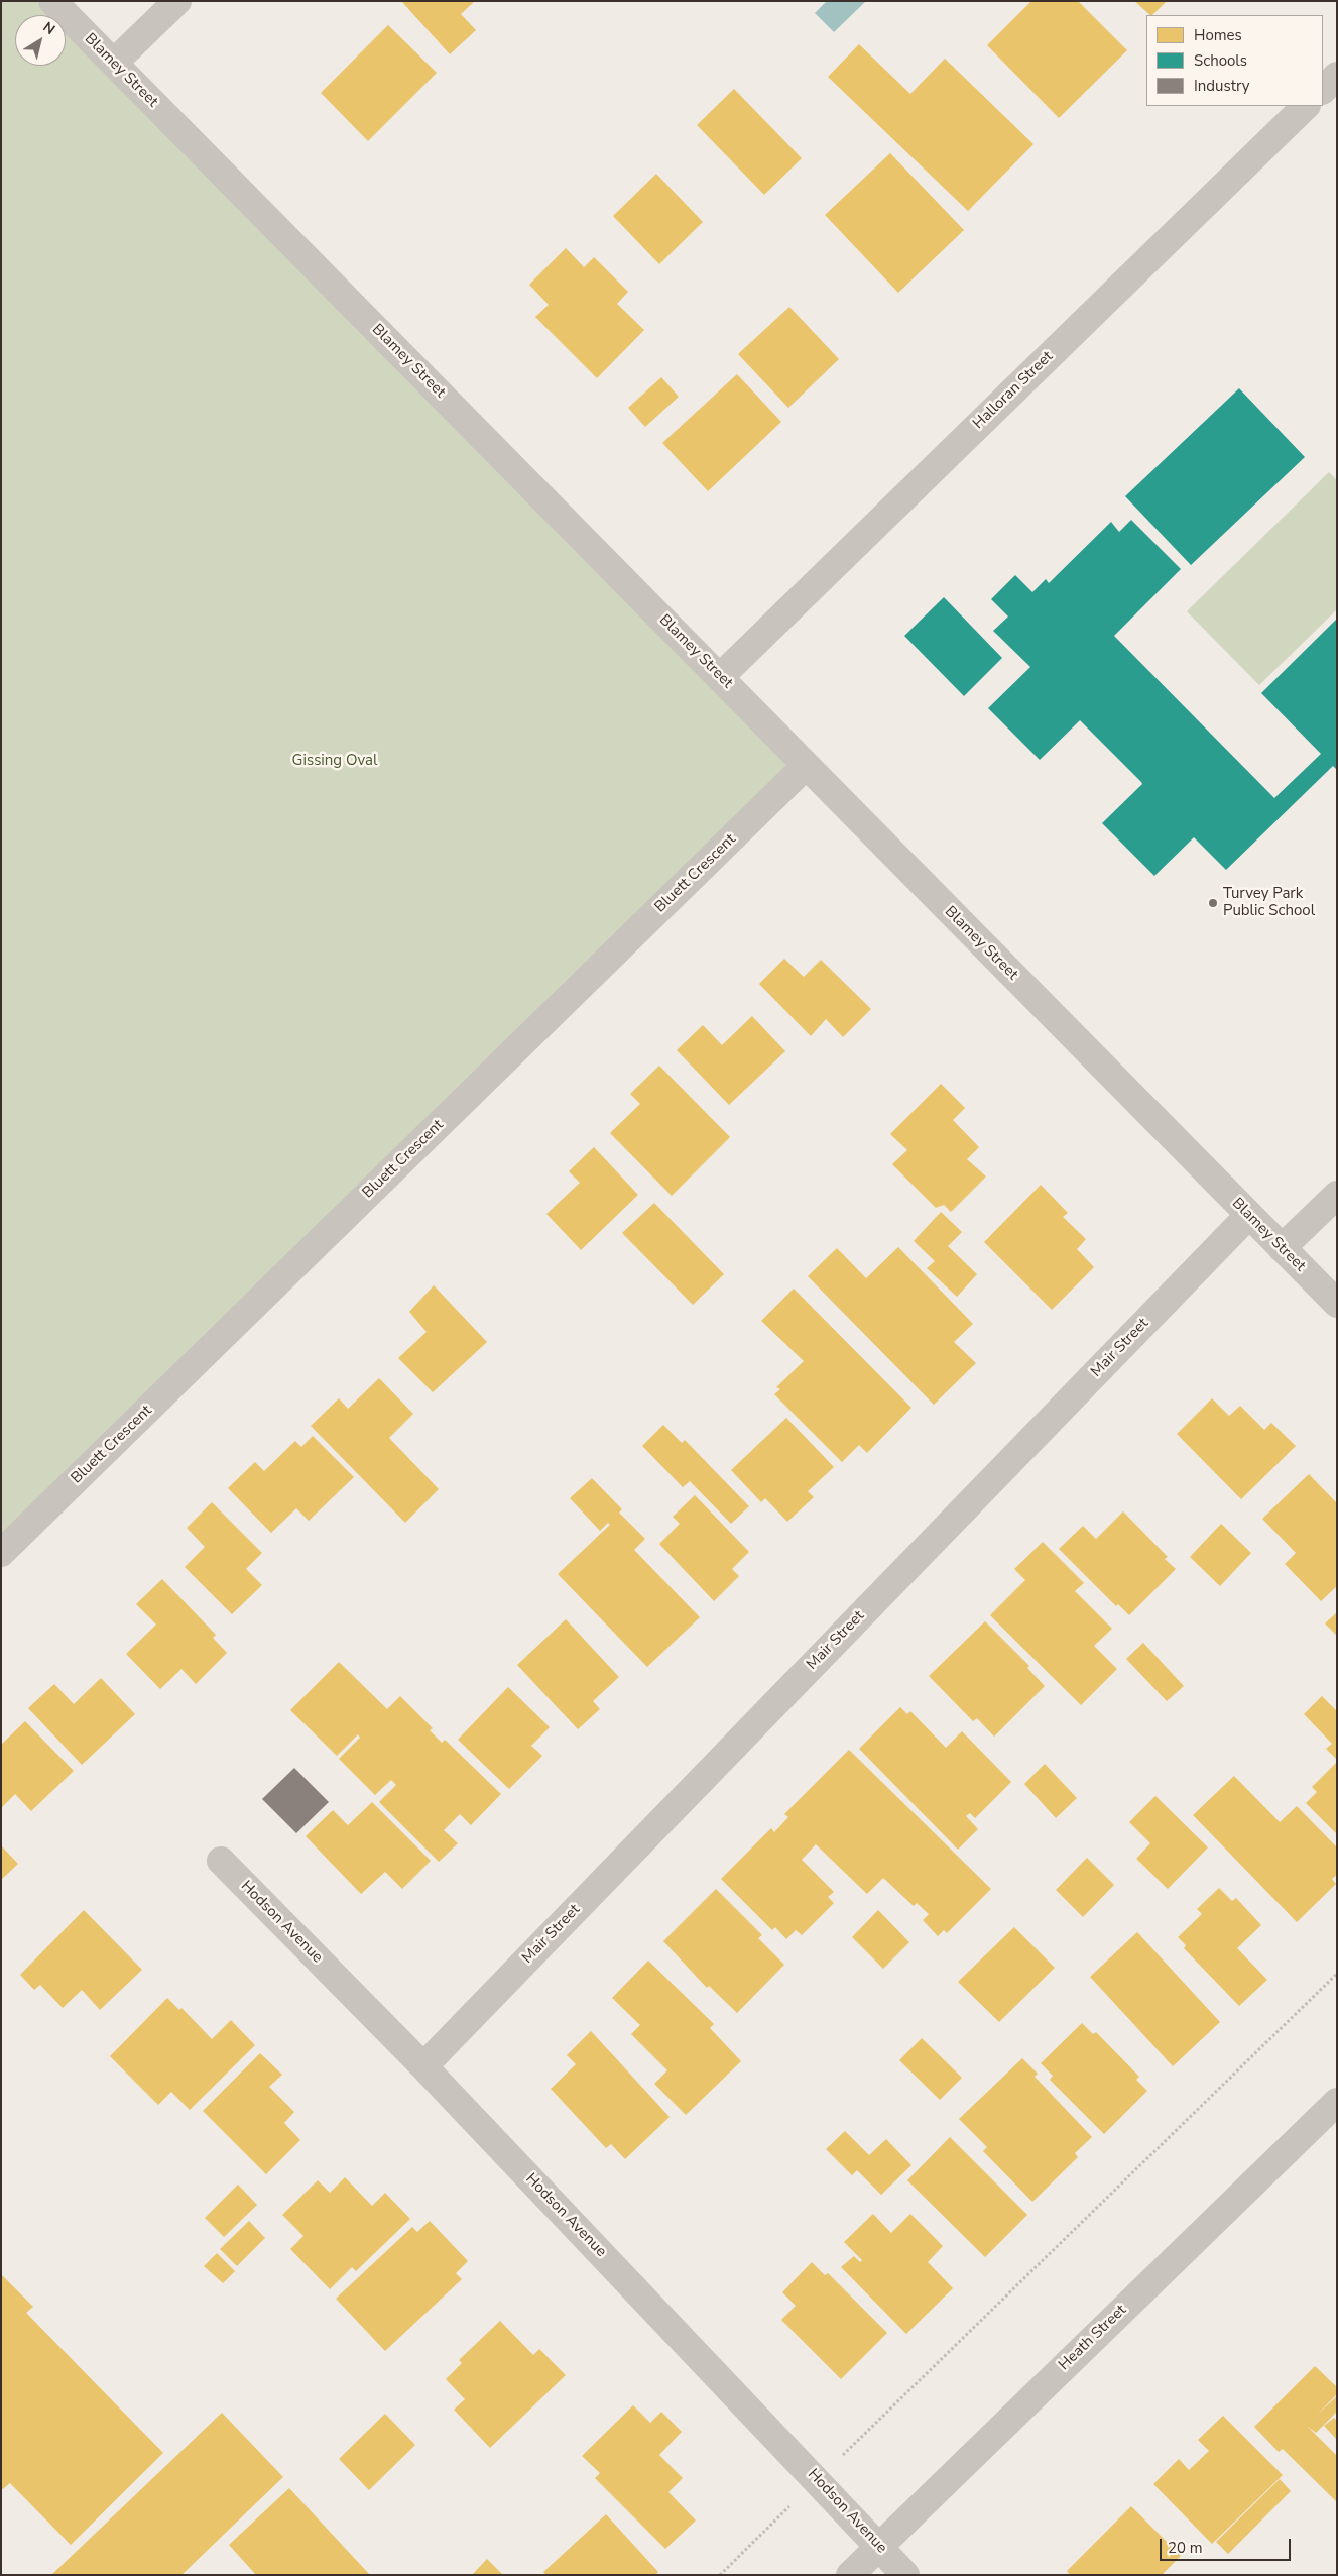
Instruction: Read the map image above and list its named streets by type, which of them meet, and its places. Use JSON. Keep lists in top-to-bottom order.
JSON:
{
  "streets": {
    "street": [
      "Blamey Street",
      "Halloran Street",
      "Bluett Crescent",
      "Mair Street",
      "Hodson Avenue",
      "Heath Street"
    ]
  },
  "crossings": [
    ["Blamey Street", "Halloran Street"],
    ["Blamey Street", "Bluett Crescent"],
    ["Blamey Street", "Mair Street"],
    ["Mair Street", "Hodson Avenue"],
    ["Hodson Avenue", "Heath Street"]
  ],
  "parks": ["Gissing Oval"],
  "places": ["Turvey Park Public School"],
  "legend": ["Homes", "Schools", "Industry"],
  "scale_bar": "20 m",
  "north": "top right"
}
